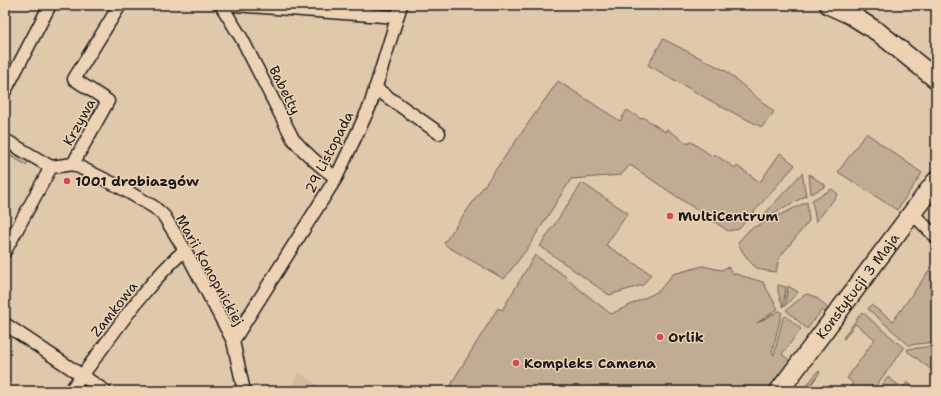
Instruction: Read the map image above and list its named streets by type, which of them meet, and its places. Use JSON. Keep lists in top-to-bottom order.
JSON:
{
  "streets": {
    "street": [
      "Babetty",
      "Krzywa",
      "29 Listopada",
      "Marii Konopnickiej",
      "Konstytucji 3 Maja",
      "Zamkowa"
    ]
  },
  "crossings": [
    ["Babetty", "29 Listopada"],
    ["Krzywa", "Marii Konopnickiej"],
    ["29 Listopada", "Marii Konopnickiej"],
    ["Marii Konopnickiej", "Zamkowa"]
  ],
  "places": [
    "1001 drobiazgów",
    "MultiCentrum",
    "Orlik",
    "Kompleks Camena"
  ]
}
